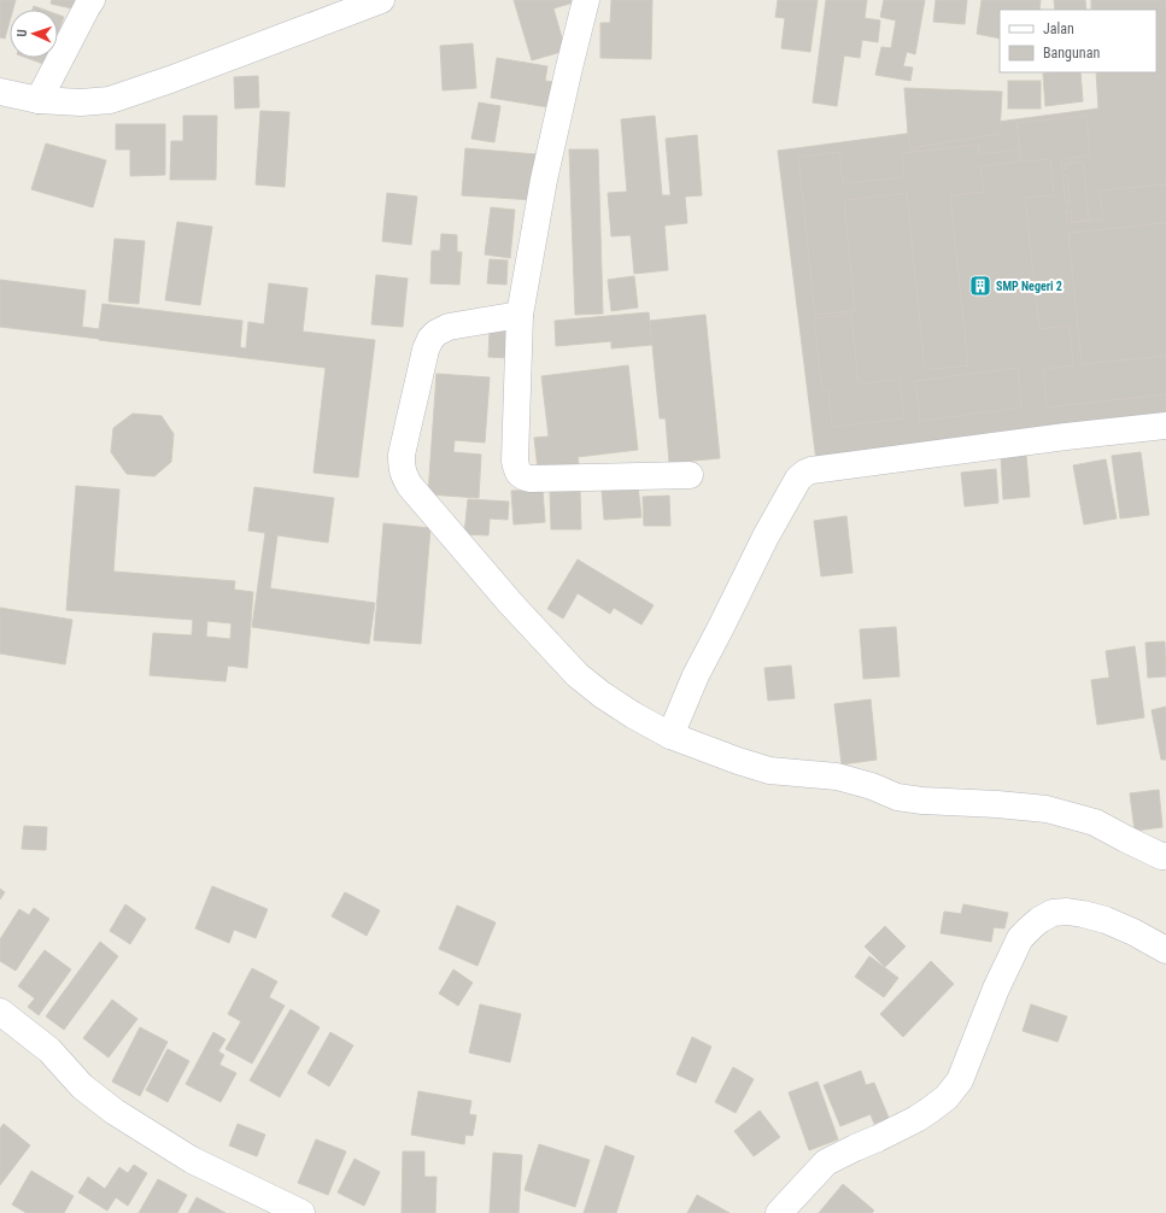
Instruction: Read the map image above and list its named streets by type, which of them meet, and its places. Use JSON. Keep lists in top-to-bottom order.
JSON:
{
  "places": {
    "building": ["SMP Negeri 2"]
  },
  "legend": ["Jalan", "Bangunan"],
  "north": "left"
}
